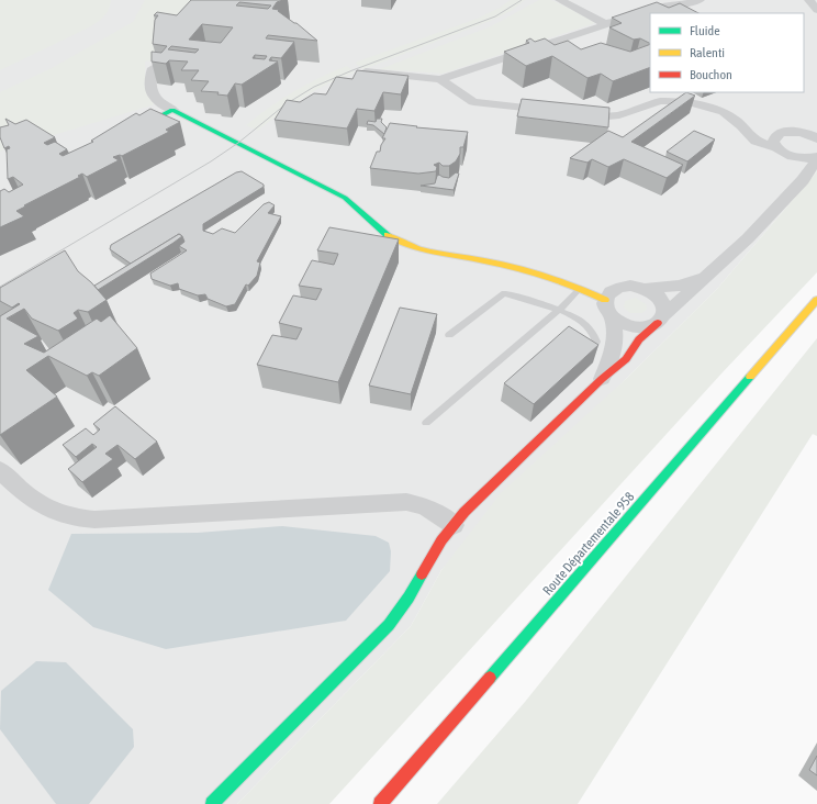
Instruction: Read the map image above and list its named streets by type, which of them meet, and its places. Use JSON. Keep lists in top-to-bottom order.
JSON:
{
  "streets": {
    "street": ["Route Départementale 958"]
  },
  "legend": ["Fluide", "Ralenti", "Bouchon"]
}
